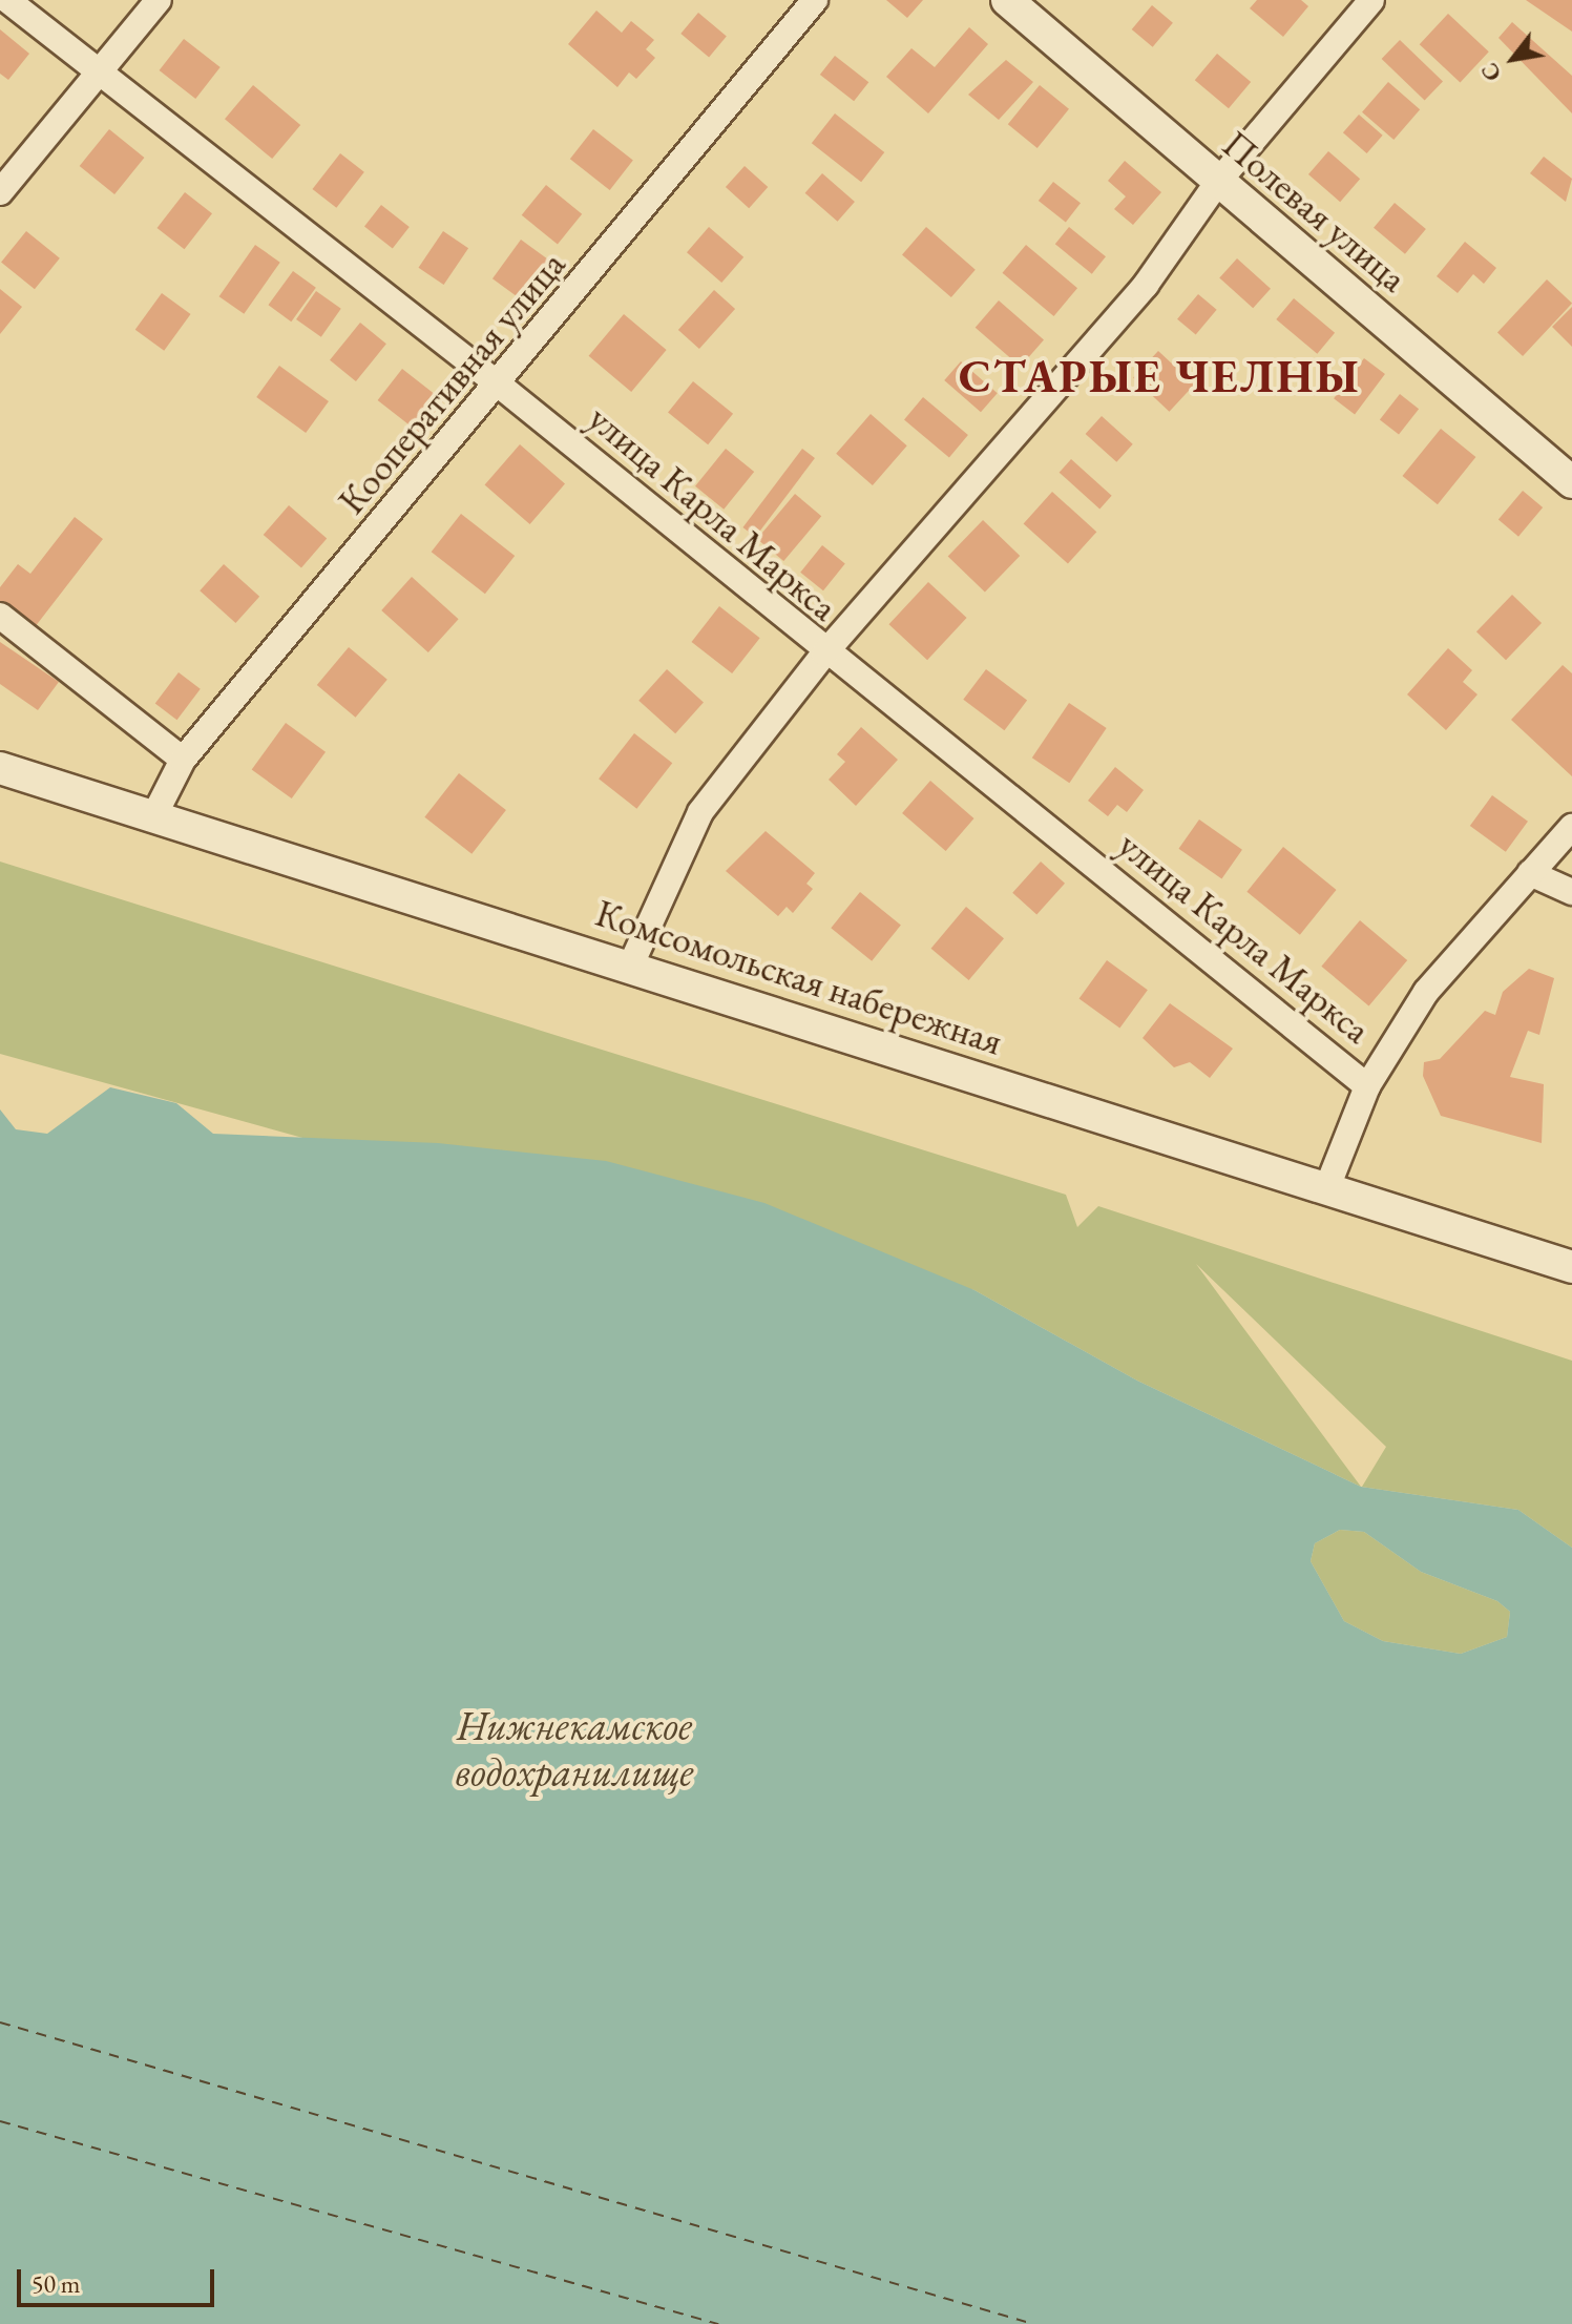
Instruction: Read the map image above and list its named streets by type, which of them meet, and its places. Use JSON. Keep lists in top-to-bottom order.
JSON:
{
  "streets": {
    "street": [
      "Полевая улица",
      "Кооперативная улица",
      "улица Карла Маркса",
      "Комсомольская набережная"
    ]
  },
  "crossings": [
    ["Кооперативная улица", "улица Карла Маркса"],
    ["Кооперативная улица", "Комсомольская набережная"]
  ],
  "districts": ["СТАРЫЕ ЧЕЛНЫ"],
  "water": ["Нижнекамское водохранилище"],
  "scale_bar": "50 m",
  "north": "bottom left"
}
